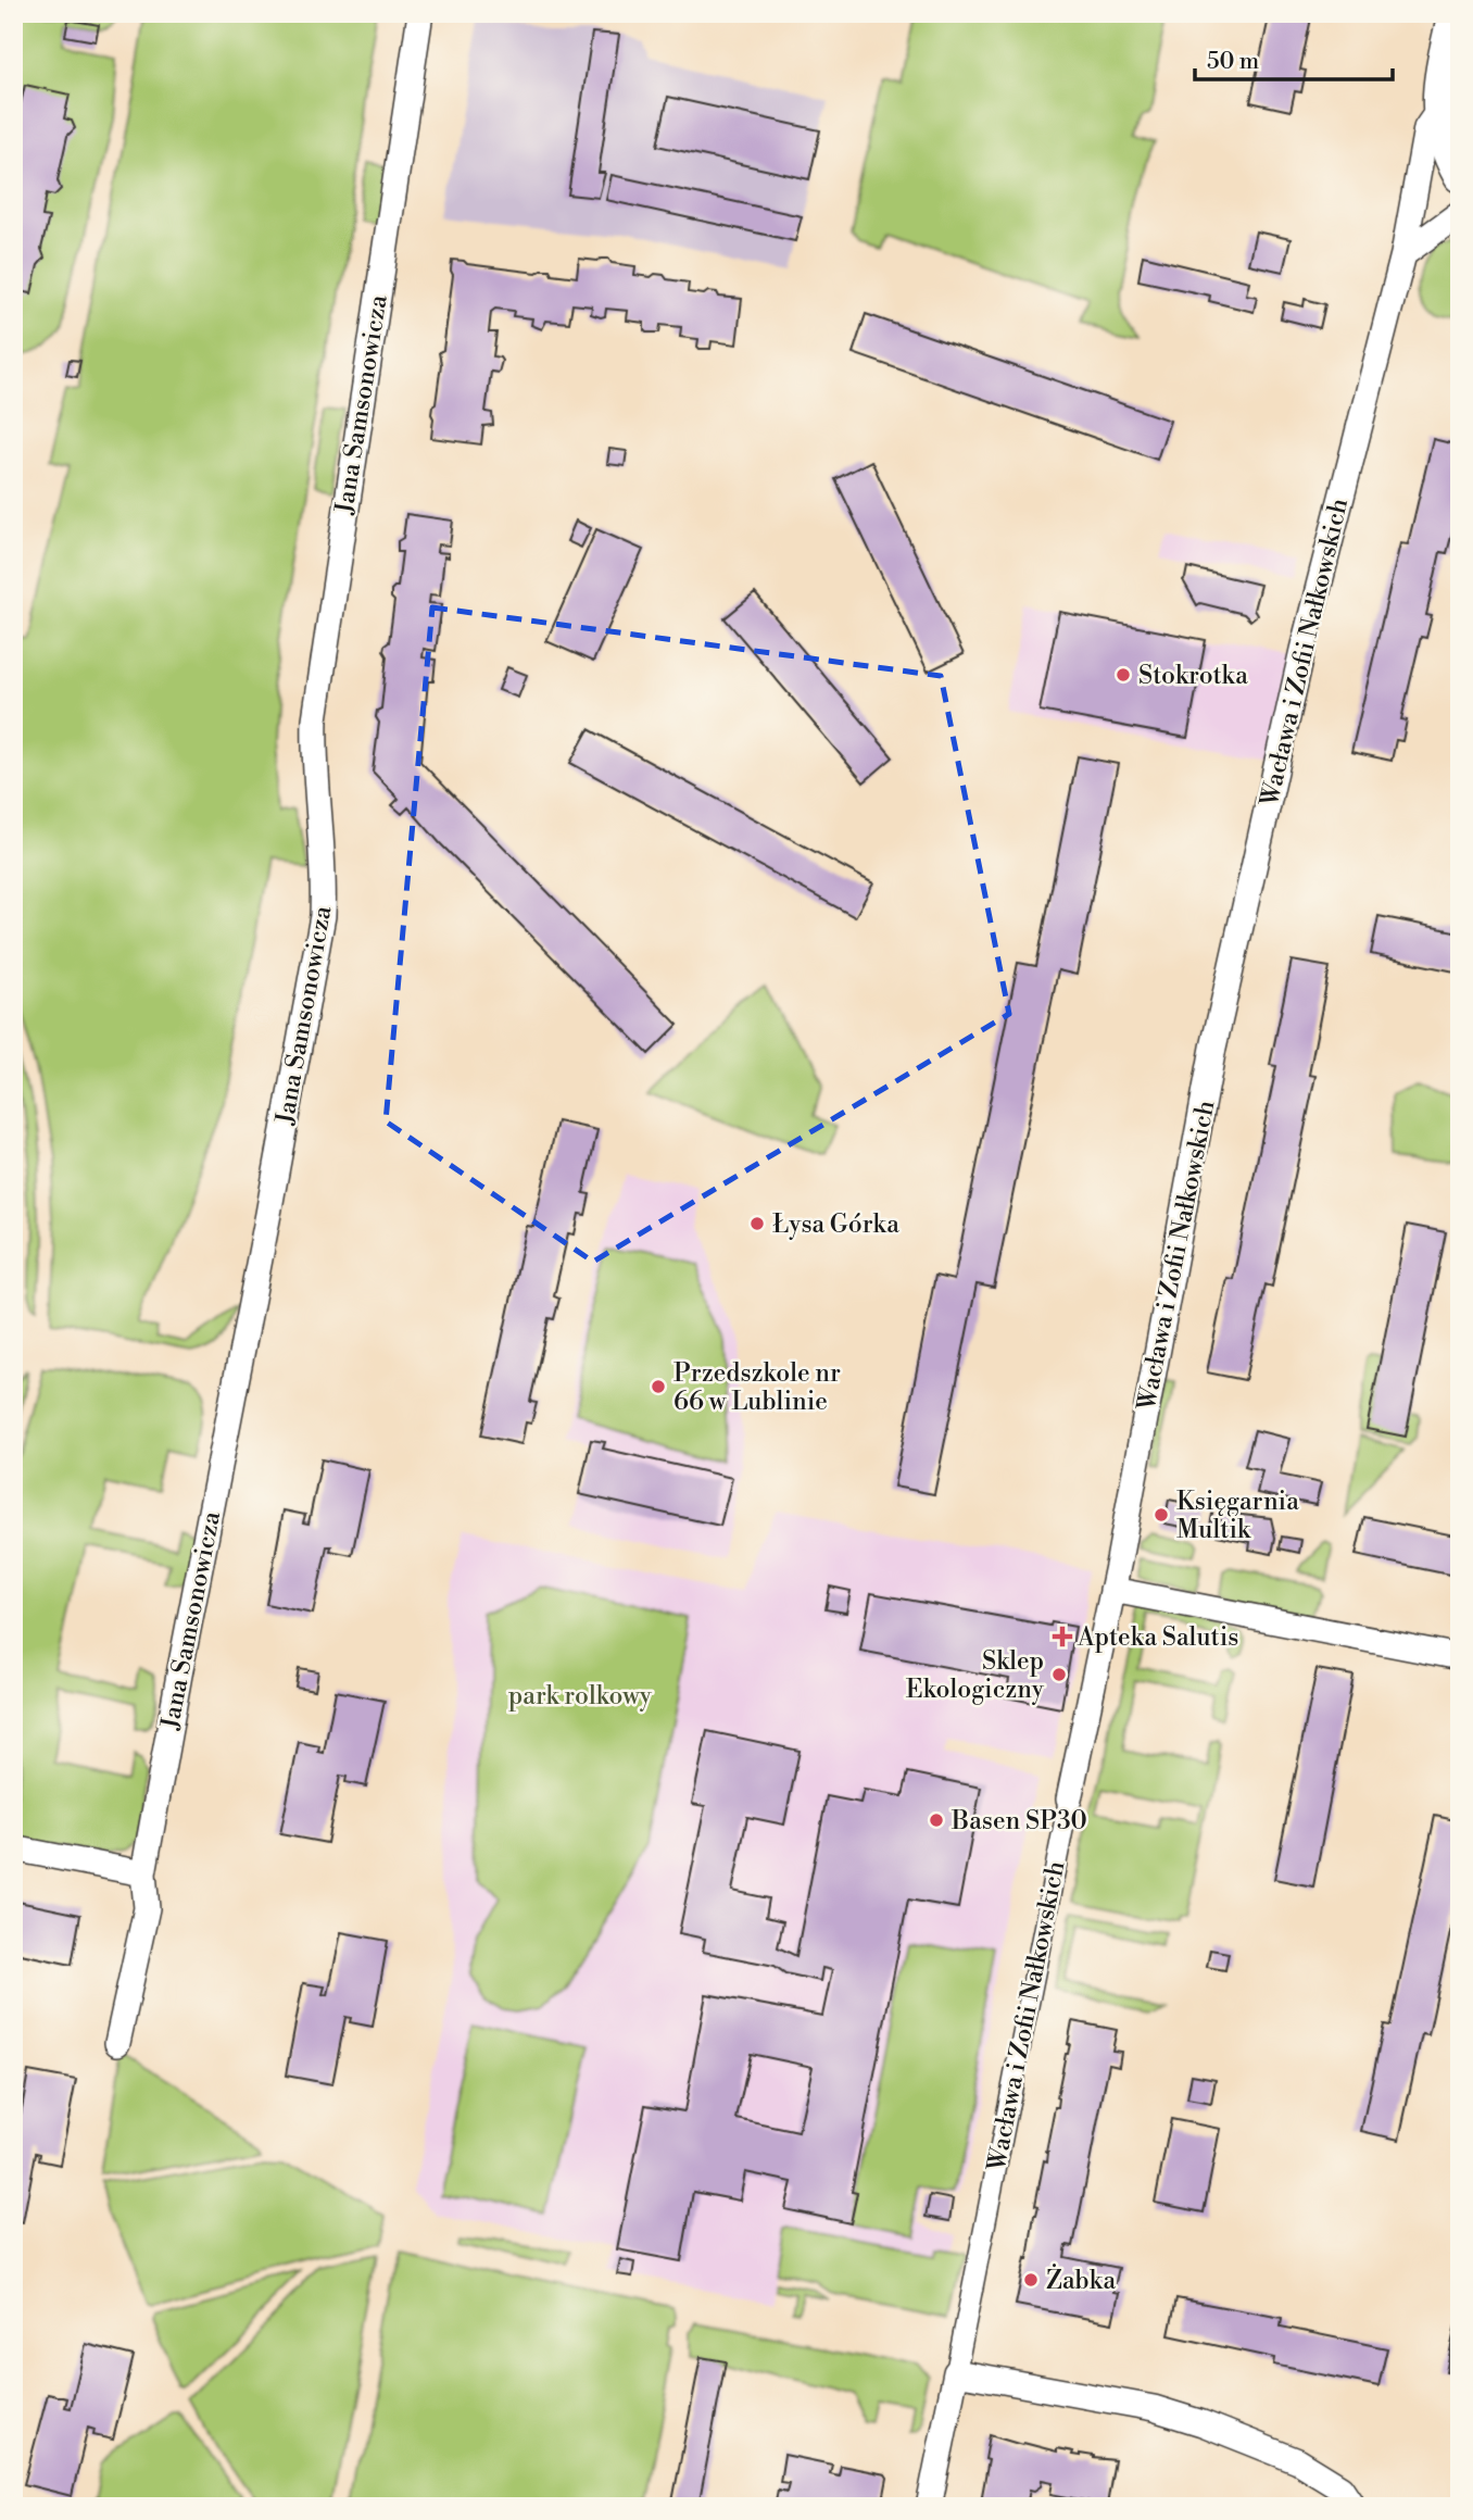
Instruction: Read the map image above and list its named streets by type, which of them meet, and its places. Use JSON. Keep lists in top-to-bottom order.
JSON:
{
  "streets": {
    "street": ["Jana Samsonowicza", "Wacława i Zofii Nałkowskich"]
  },
  "parks": ["park rolkowy"],
  "places": {
    "other": [
      "Stokrotka",
      "Łysa Górka",
      "Przedszkole nr 66 w Lublinie",
      "Księgarnia Multik",
      "Sklep Ekologiczny",
      "Basen SP30",
      "Żabka"
    ],
    "health": ["Apteka Salutis"]
  },
  "scale_bar": "50 m"
}
